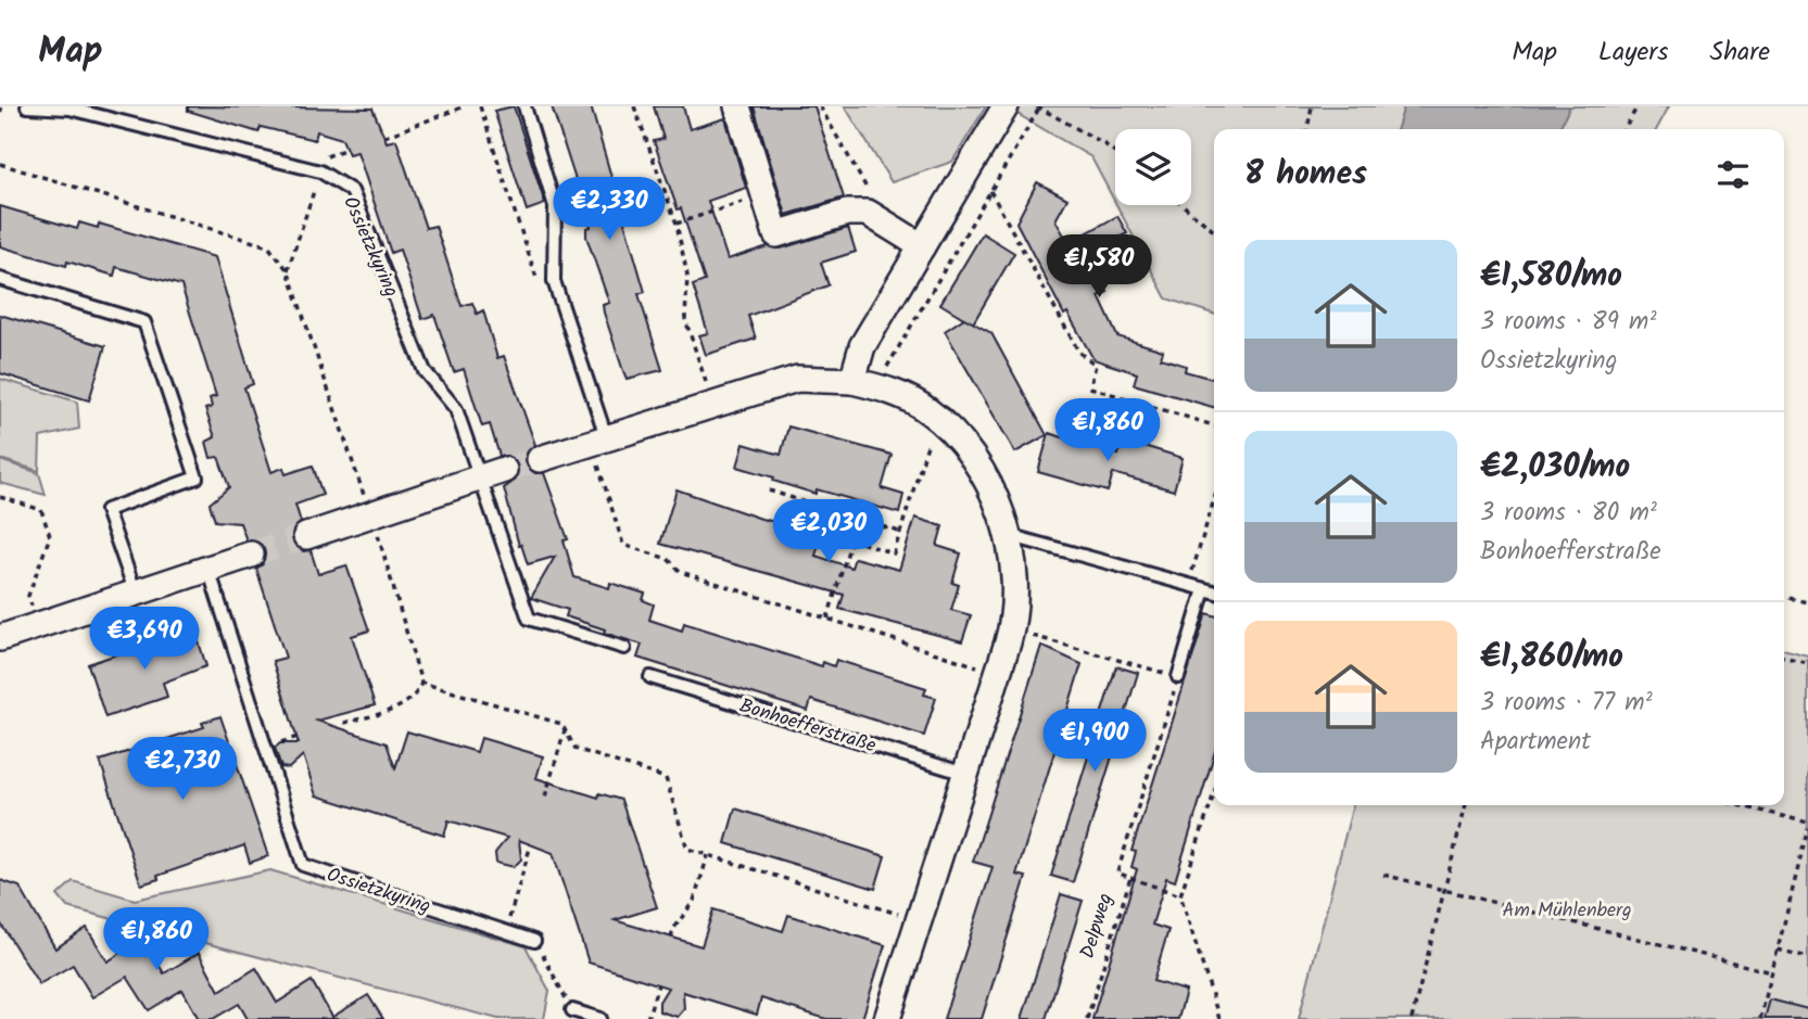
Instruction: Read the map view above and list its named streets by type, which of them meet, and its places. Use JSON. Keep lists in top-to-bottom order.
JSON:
{
  "streets": {
    "lane": ["Ossietzkyring", "Bonhoefferstraße"],
    "path": ["Delpweg"]
  },
  "parks": ["Am Mühlenberg"],
  "page": {
    "header": "Map",
    "nav": ["Map", "Layers", "Share"],
    "heading": "8 homes",
    "price": [
      "€2,330",
      "€1,580",
      "€1,860",
      "€2,030",
      "€3,690",
      "€1,900",
      "€2,730",
      "€1,860"
    ],
    "list": [
      {
        "name": "€1,580/mo",
        "note": "3 rooms · 89 m² · Ossietzkyring"
      },
      {
        "name": "€2,030/mo",
        "note": "3 rooms · 80 m² · Bonhoefferstraße"
      },
      {
        "name": "€1,860/mo",
        "note": "3 rooms · 77 m² · Apartment"
      }
    ]
  }
}
